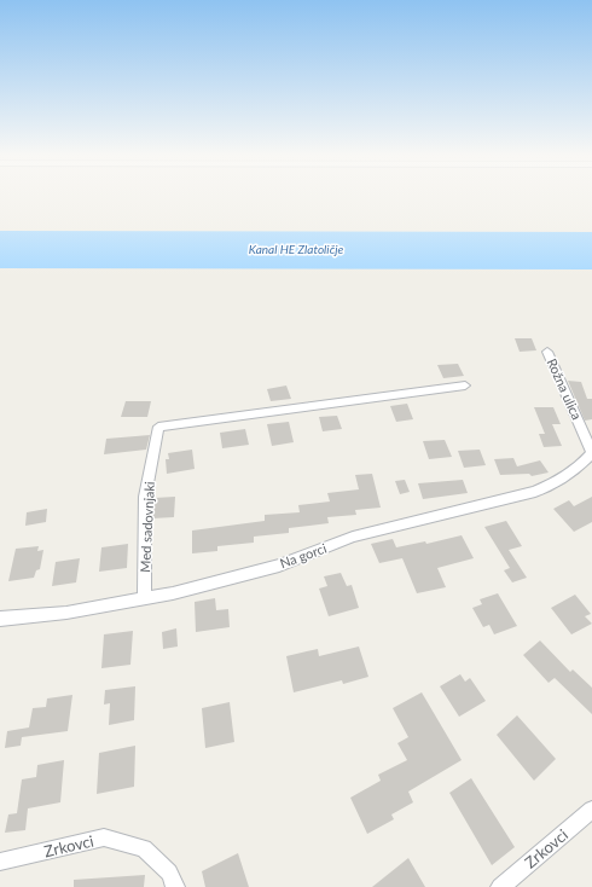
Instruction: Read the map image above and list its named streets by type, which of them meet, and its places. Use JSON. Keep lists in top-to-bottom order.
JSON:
{
  "streets": {
    "street": [
      "Rožna ulica",
      "Med sadovnjaki",
      "Na gorci",
      "Zrkovci"
    ]
  },
  "crossings": [
    ["Rožna ulica", "Na gorci"],
    ["Med sadovnjaki", "Na gorci"]
  ],
  "water": ["Kanal HE Zlatoličje"]
}
